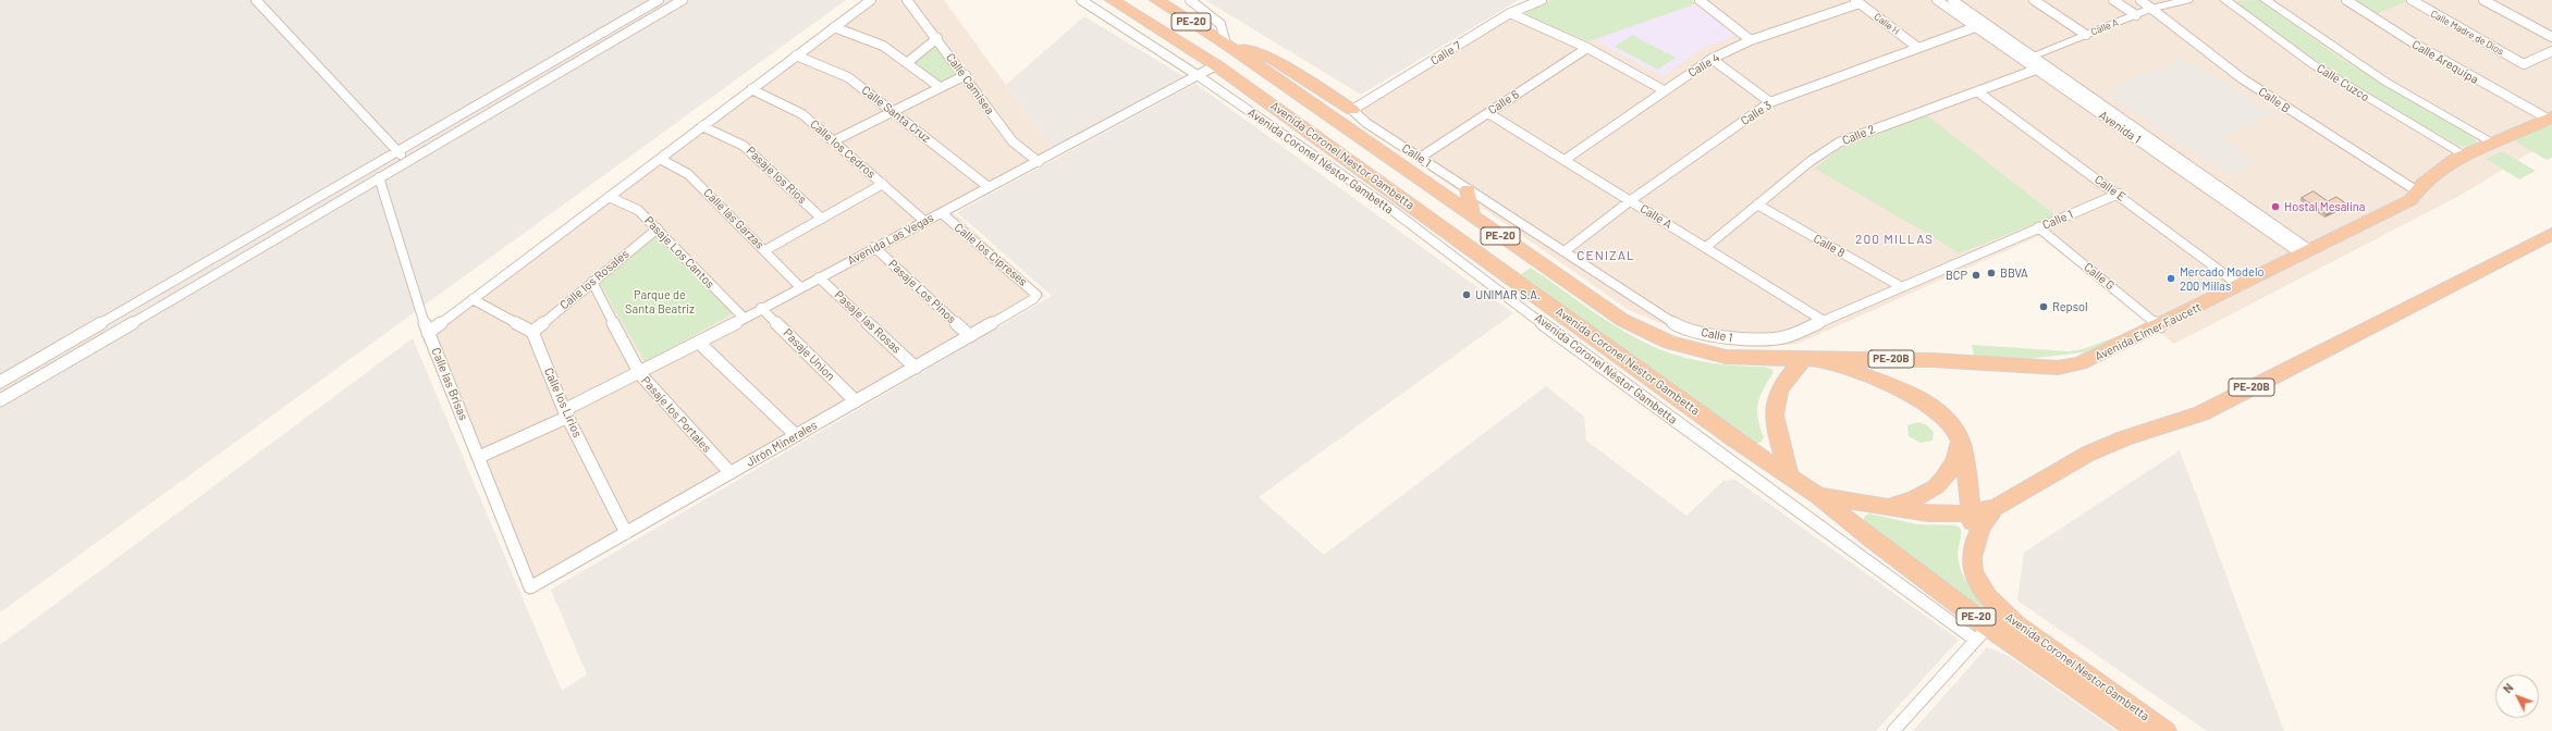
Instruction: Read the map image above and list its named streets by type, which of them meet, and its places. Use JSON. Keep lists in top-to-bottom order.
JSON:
{
  "streets": {
    "highway": [
      "PE-20",
      "Avenida Coronel Nestor Gambetta",
      "Avenida Elmer Faucett",
      "PE-20B"
    ],
    "street": [
      "Calle H",
      "Calle A",
      "Calle Madre de Dios",
      "Calle 7",
      "Calle Arequipa",
      "Calle 4",
      "Calle Cuzco",
      "Calle Camisea",
      "Calle B",
      "Calle 6",
      "Calle 3",
      "Calle Santa Cruz",
      "Avenida 1",
      "Calle 2",
      "Calle los Cedros",
      "Calle 1",
      "Avenida Coronel Néstor Gambetta",
      "Pasaje los Rios",
      "Calle E",
      "Calle las Garzas",
      "Avenida Las Vegas",
      "Calle 8",
      "Pasaje Los Cantos",
      "Calle los Cipreses",
      "Calle G",
      "Calle los Rosales",
      "Pasaje Los Pinos",
      "Pasaje las Rosas",
      "Pasaje Union",
      "Calle las Brisas",
      "Calle los Lirios",
      "Pasaje los Portales",
      "Jirón Minerales"
    ]
  },
  "crossings": [
    ["PE-20", "Avenida Coronel Nestor Gambetta"],
    ["PE-20", "Avenida Elmer Faucett"],
    ["Calle H", "Calle 4"],
    ["Calle H", "Calle 3"],
    ["Calle A", "Calle 4"],
    ["Calle A", "Calle B"],
    ["Calle A", "Calle 6"],
    ["Calle A", "Calle 3"],
    ["Calle A", "Avenida 1"],
    ["Calle A", "Calle 2"],
    ["Calle A", "Calle 1"],
    ["Calle 7", "Calle 1"],
    ["Calle Arequipa", "Avenida Elmer Faucett"],
    ["Calle Cuzco", "Avenida Elmer Faucett"],
    ["Calle Camisea", "Avenida Las Vegas"],
    ["Calle B", "Avenida Elmer Faucett"],
    ["Calle 6", "Calle 1"],
    ["Calle 3", "Avenida 1"],
    ["Calle 3", "Calle 1"],
    ["Calle Santa Cruz", "Avenida Las Vegas"],
    ["Avenida 1", "Calle 2"],
    ["Avenida 1", "Avenida Elmer Faucett"],
    ["Calle 2", "Calle E"],
    ["Calle 2", "Calle 8"],
    ["Calle los Cedros", "Avenida Las Vegas"],
    ["Avenida Coronel Nestor Gambetta", "Avenida Coronel Néstor Gambetta"],
    ["Avenida Coronel Nestor Gambetta", "Avenida Las Vegas"],
    ["Avenida Coronel Nestor Gambetta", "Avenida Elmer Faucett"],
    ["Avenida Coronel Nestor Gambetta", "PE-20B"],
    ["Calle 1", "Calle E"],
    ["Calle 1", "Calle 8"],
    ["Calle 1", "Calle G"],
    ["Avenida Coronel Néstor Gambetta", "Avenida Las Vegas"],
    ["Calle E", "Avenida Elmer Faucett"],
    ["Calle las Garzas", "Avenida Las Vegas"],
    ["Avenida Las Vegas", "Pasaje Los Cantos"],
    ["Avenida Las Vegas", "Calle los Cipreses"],
    ["Avenida Las Vegas", "Pasaje Los Pinos"],
    ["Avenida Las Vegas", "Pasaje las Rosas"],
    ["Avenida Las Vegas", "Pasaje Union"],
    ["Avenida Las Vegas", "Calle las Brisas"],
    ["Avenida Las Vegas", "Calle los Lirios"],
    ["Avenida Las Vegas", "Pasaje los Portales"],
    ["Pasaje Los Cantos", "Calle los Rosales"],
    ["Calle los Cipreses", "Jirón Minerales"],
    ["Calle G", "Avenida Elmer Faucett"],
    ["Calle los Rosales", "Calle los Lirios"],
    ["Calle los Rosales", "Pasaje los Portales"],
    ["Pasaje Los Pinos", "Jirón Minerales"],
    ["Pasaje las Rosas", "Jirón Minerales"],
    ["Pasaje Union", "Jirón Minerales"],
    ["Calle las Brisas", "Jirón Minerales"],
    ["Calle los Lirios", "Jirón Minerales"],
    ["Pasaje los Portales", "Jirón Minerales"]
  ],
  "districts": ["200 MILLAS", "CENIZAL"],
  "parks": ["Parque de Santa Beatriz"],
  "places": [
    "Hostal Mesalina",
    "BBVA",
    "BCP",
    "Mercado Modelo 200 Millas",
    "UNIMAR S.A.",
    "Repsol"
  ],
  "north": "top left"
}
